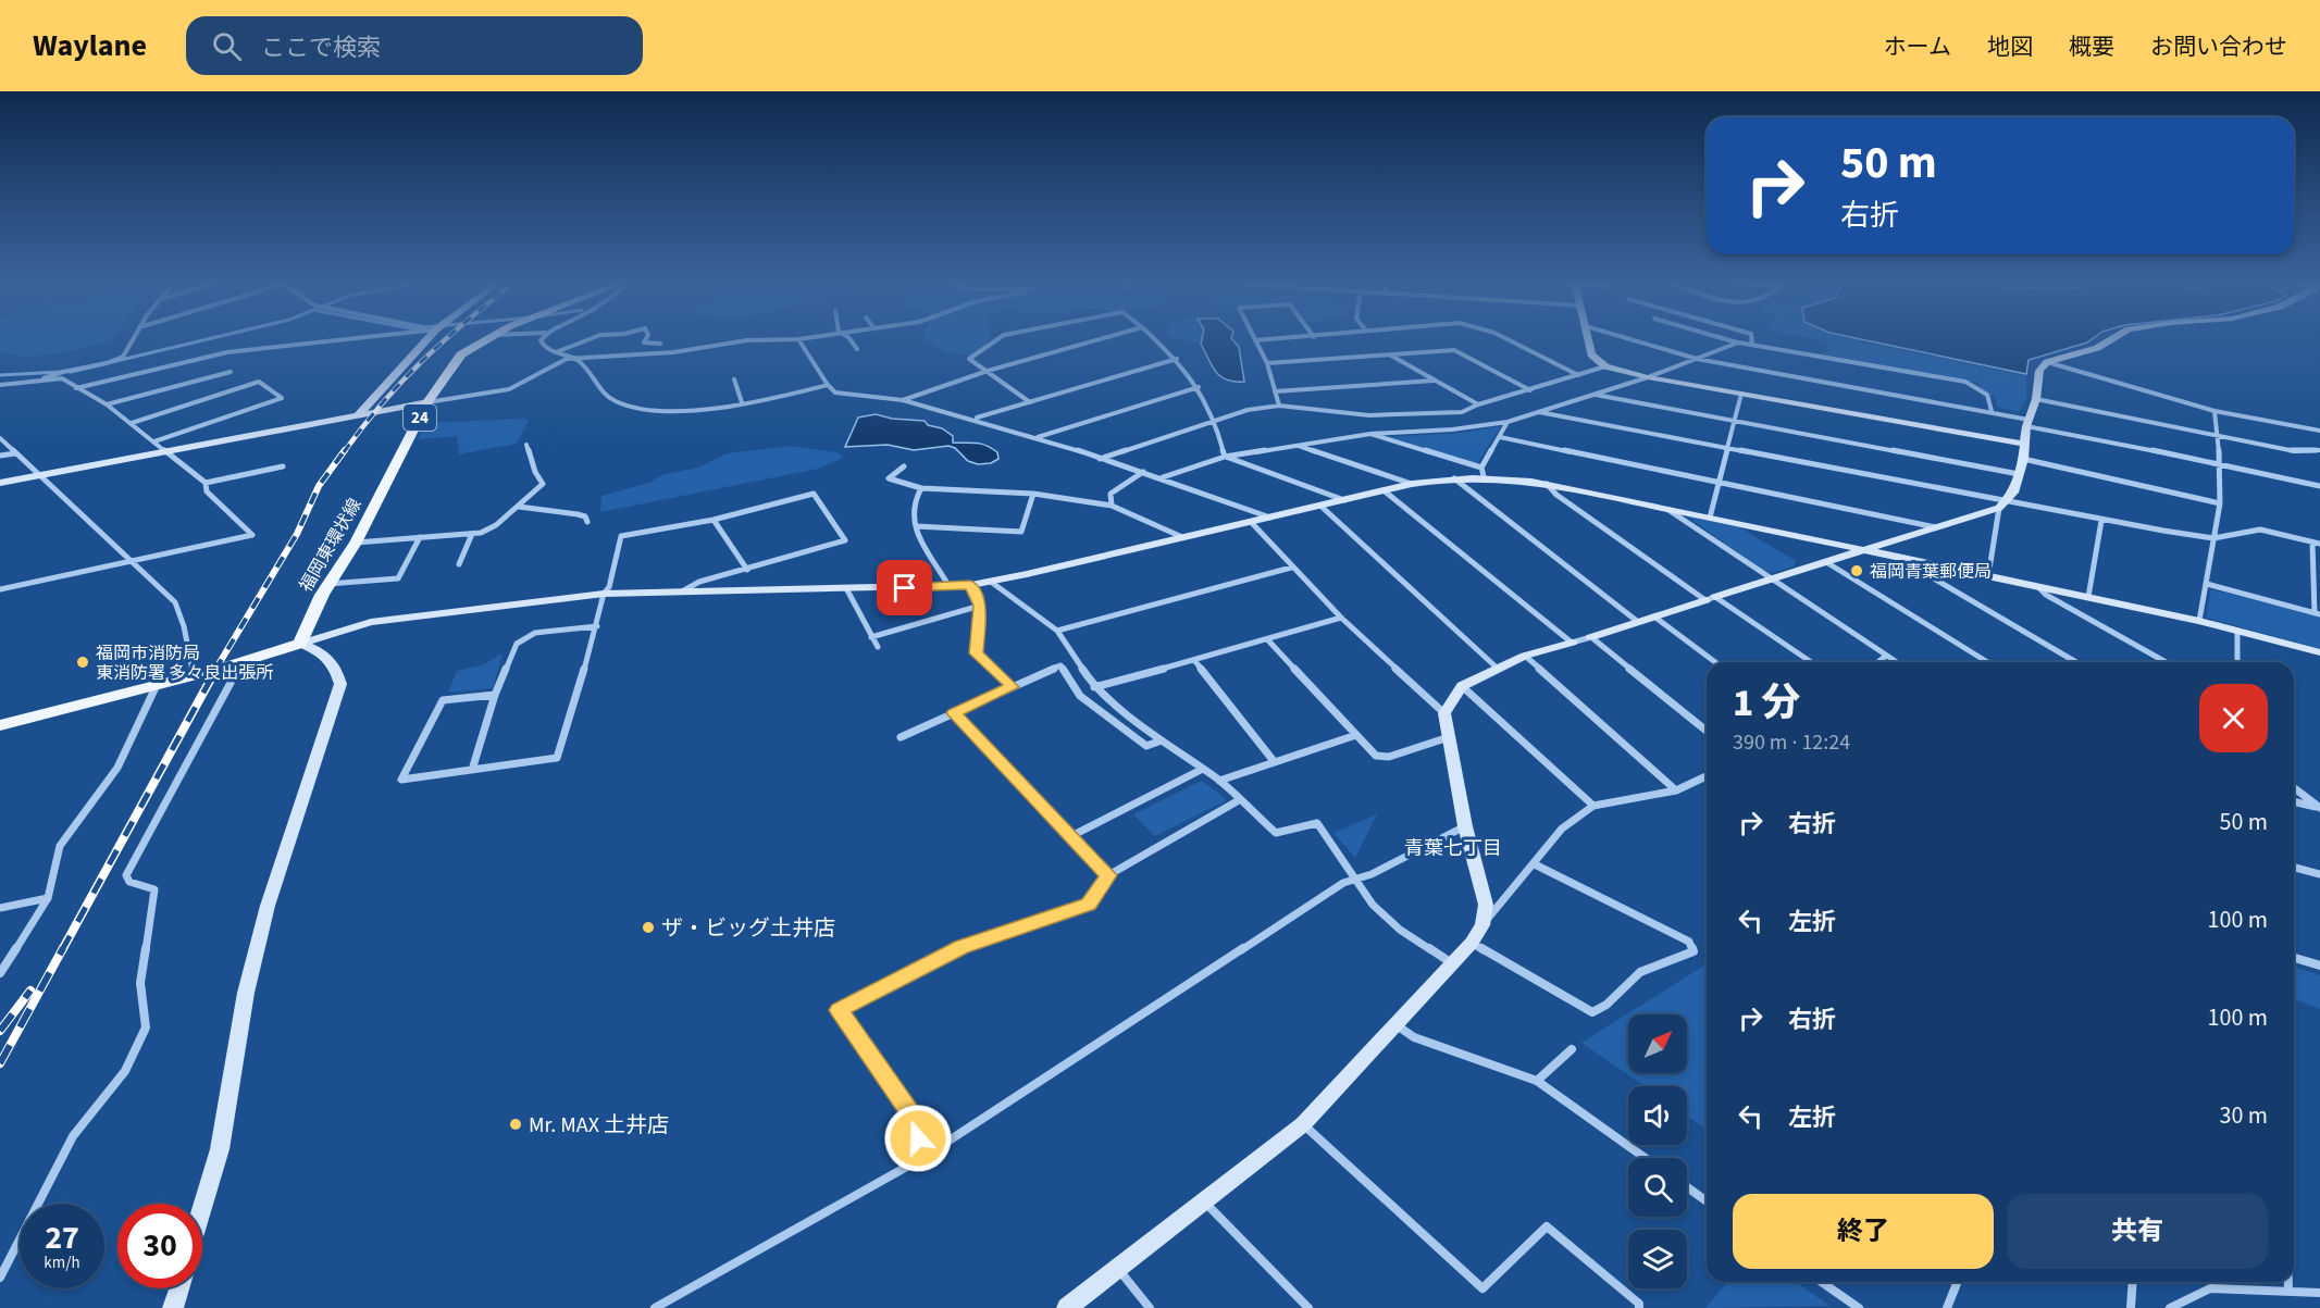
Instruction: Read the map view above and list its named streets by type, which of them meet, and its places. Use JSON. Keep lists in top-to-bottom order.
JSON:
{
  "streets": {
    "main road": ["24", "福岡東環状線"]
  },
  "districts": ["青葉七丁目"],
  "places": [
    "福岡青葉郵便局",
    "福岡市消防局 東消防署 多々良出張所",
    "ザ・ビッグ土井店",
    "Mr. MAX 土井店"
  ],
  "north": "top right",
  "page": {
    "header": "Waylane",
    "search": "ここで検索",
    "nav": [
      "ホーム",
      "地図",
      "概要",
      "お問い合わせ"
    ],
    "turn": ["50 m", "右折"],
    "heading": ["1 分", "390 m · 12:24"],
    "list": [
      {
        "name": "右折",
        "value": "50 m"
      },
      {
        "name": "左折",
        "value": "100 m"
      },
      {
        "name": "右折",
        "value": "100 m"
      },
      {
        "name": "左折",
        "value": "30 m"
      }
    ],
    "buttons": ["終了", "共有"],
    "speed": "27 km/h",
    "limit": "30"
  }
}
